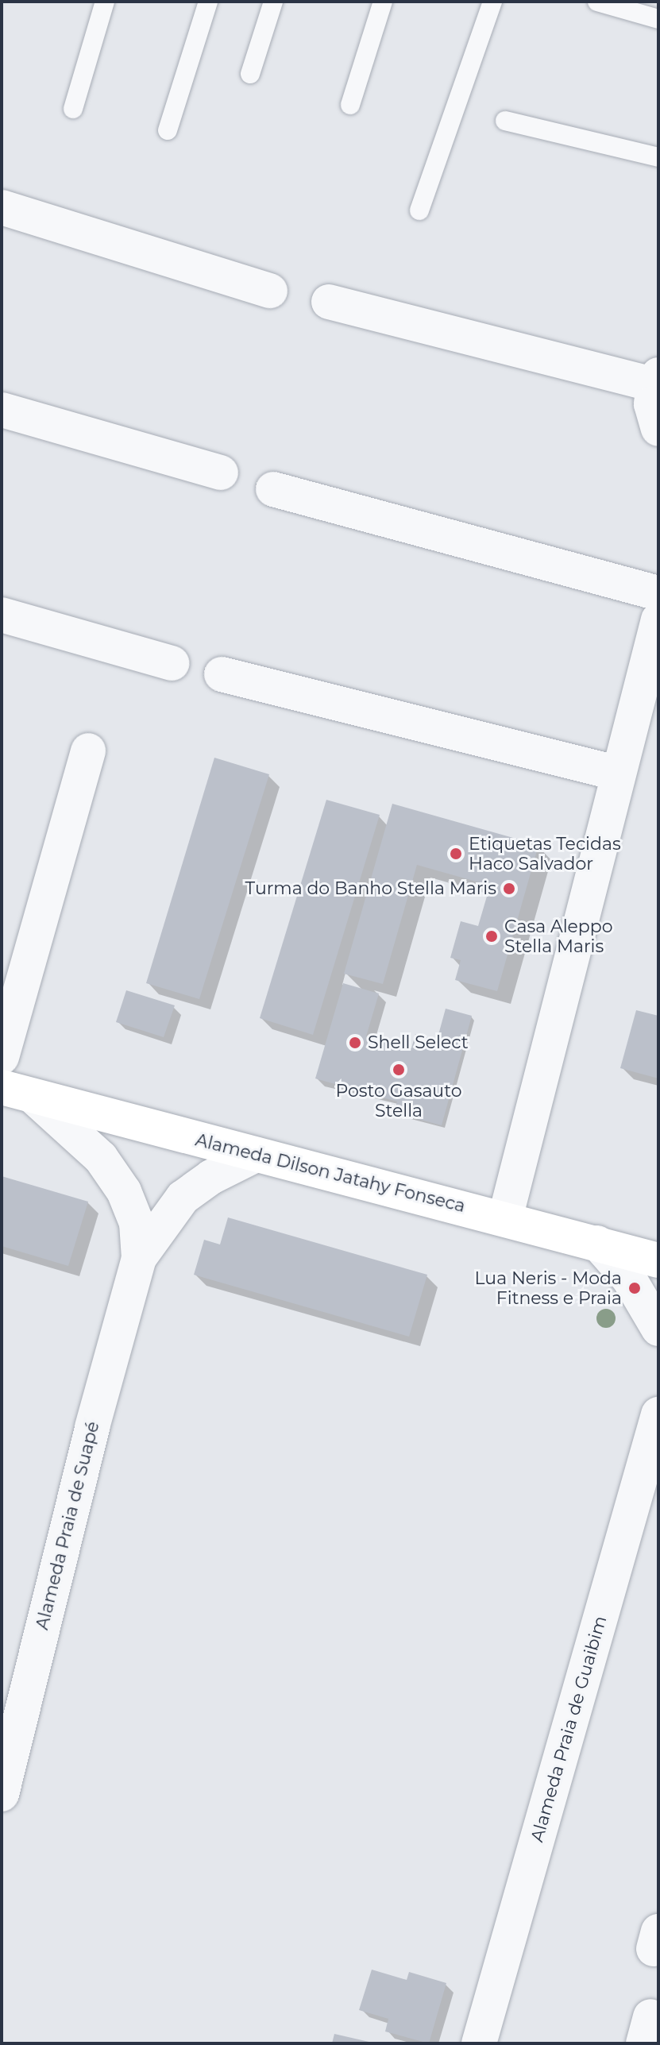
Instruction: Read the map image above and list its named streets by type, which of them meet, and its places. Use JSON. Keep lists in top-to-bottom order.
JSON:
{
  "streets": {
    "main road": ["Alameda Dilson Jatahy Fonseca"],
    "street": ["Alameda Praia de Suapé", "Alameda Praia de Guaibim"]
  },
  "crossings": [
    ["Alameda Dilson Jatahy Fonseca", "Alameda Praia de Suapé"]
  ],
  "places": [
    "Etiquetas Tecidas Haco Salvador",
    "Turma do Banho Stella Maris",
    "Casa Aleppo Stella Maris",
    "Shell Select",
    "Posto Gasauto Stella",
    "Lua Neris - Moda Fitness e Praia"
  ]
}
